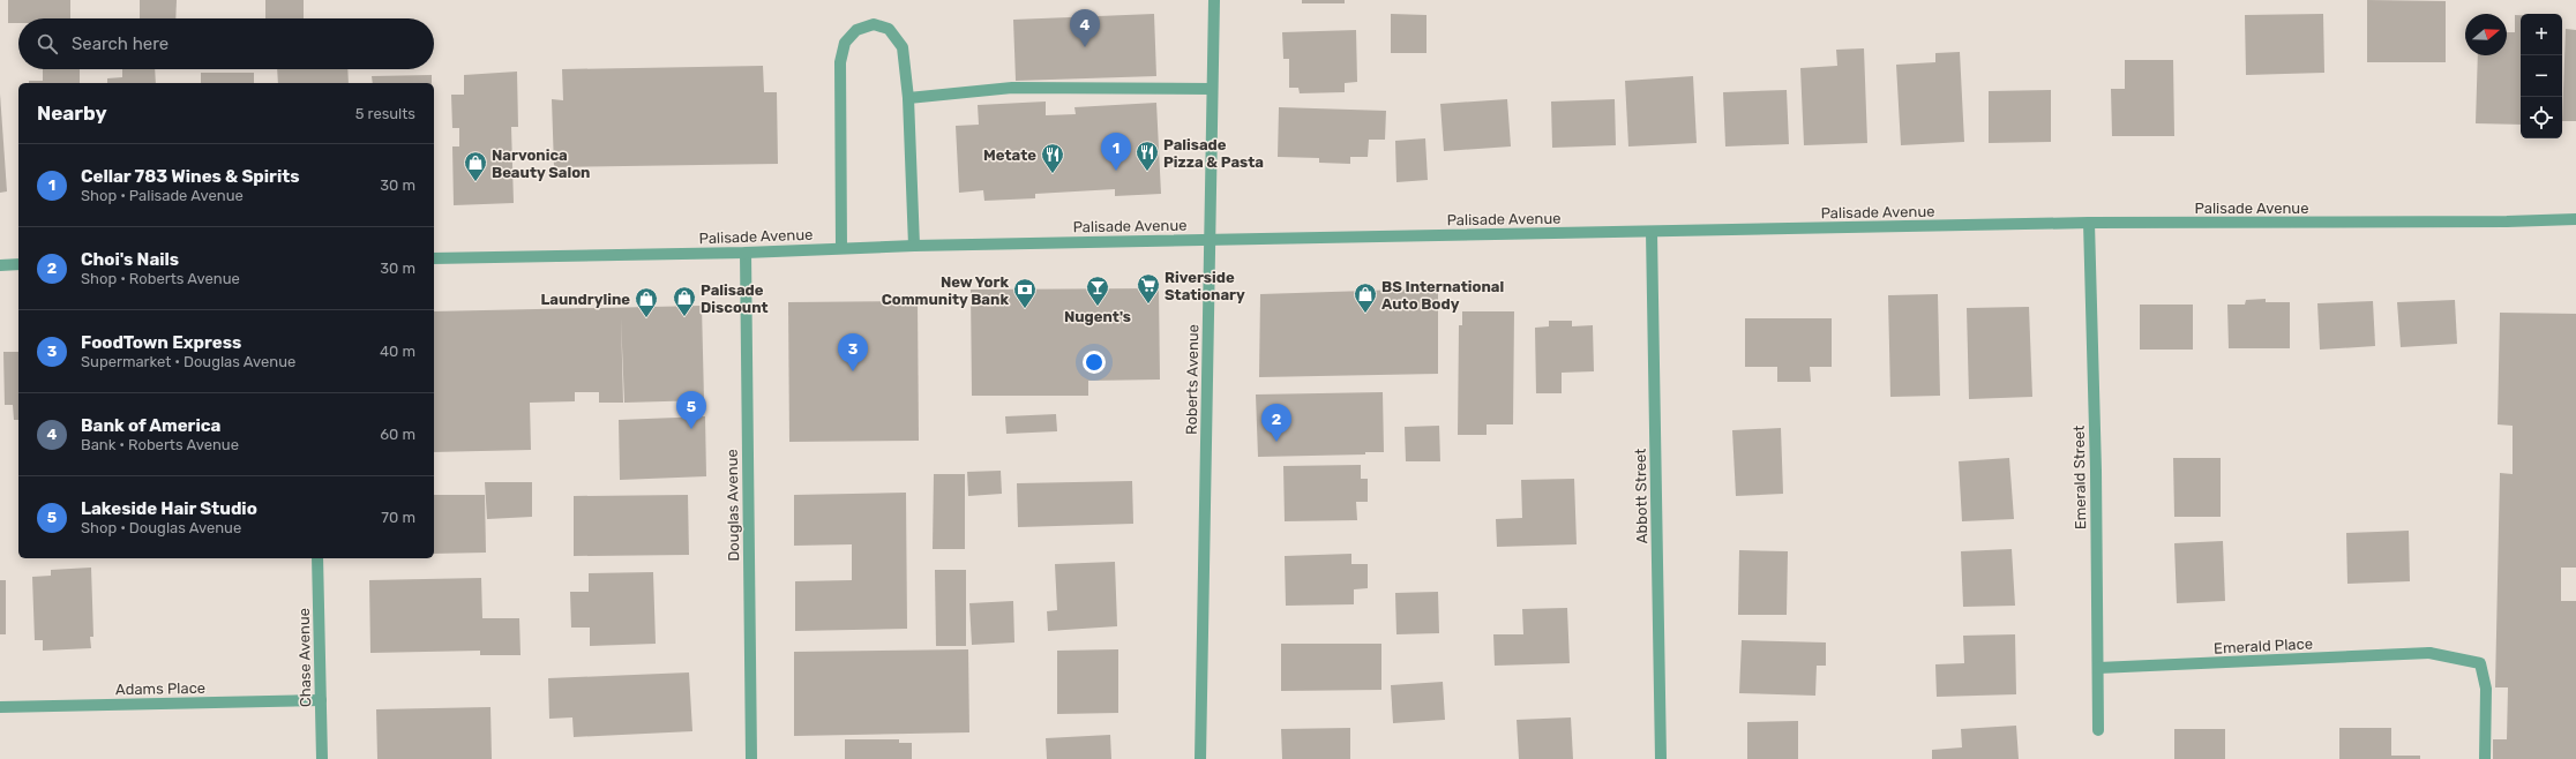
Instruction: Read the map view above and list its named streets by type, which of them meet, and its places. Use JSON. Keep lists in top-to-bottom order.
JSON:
{
  "streets": {
    "street": [
      "Palisade Avenue",
      "Roberts Avenue",
      "Emerald Street",
      "Abbott Street",
      "Douglas Avenue",
      "Emerald Place",
      "Chase Avenue",
      "Adams Place"
    ]
  },
  "crossings": [
    ["Palisade Avenue", "Roberts Avenue"],
    ["Palisade Avenue", "Emerald Street"],
    ["Palisade Avenue", "Abbott Street"],
    ["Palisade Avenue", "Douglas Avenue"],
    ["Emerald Street", "Emerald Place"],
    ["Chase Avenue", "Adams Place"]
  ],
  "places": {
    "restaurant": ["Palisade Pizza & Pasta", "Metate"],
    "shop": [
      "Narvonica Beauty Salon",
      "BS International Auto Body",
      "Palisade Discount",
      "Laundryline"
    ],
    "supermarket": ["Riverside Stationary"],
    "bar": ["Nugent's"],
    "bank": ["New York Community Bank"]
  },
  "north": "right",
  "page": {
    "pins": [
      "4",
      "1",
      "3",
      "5",
      "2"
    ],
    "map_buttons": ["+", "−"],
    "search": "Search here",
    "heading": ["Nearby", "5 results"],
    "list": [
      {
        "mark": "1",
        "name": "Cellar 783 Wines & Spirits",
        "note": "Shop · Palisade Avenue",
        "value": "30 m"
      },
      {
        "mark": "2",
        "name": "Choi's Nails",
        "note": "Shop · Roberts Avenue",
        "value": "30 m"
      },
      {
        "mark": "3",
        "name": "FoodTown Express",
        "note": "Supermarket · Douglas Avenue",
        "value": "40 m"
      },
      {
        "mark": "4",
        "name": "Bank of America",
        "note": "Bank · Roberts Avenue",
        "value": "60 m"
      },
      {
        "mark": "5",
        "name": "Lakeside Hair Studio",
        "note": "Shop · Douglas Avenue",
        "value": "70 m"
      }
    ]
  }
}
